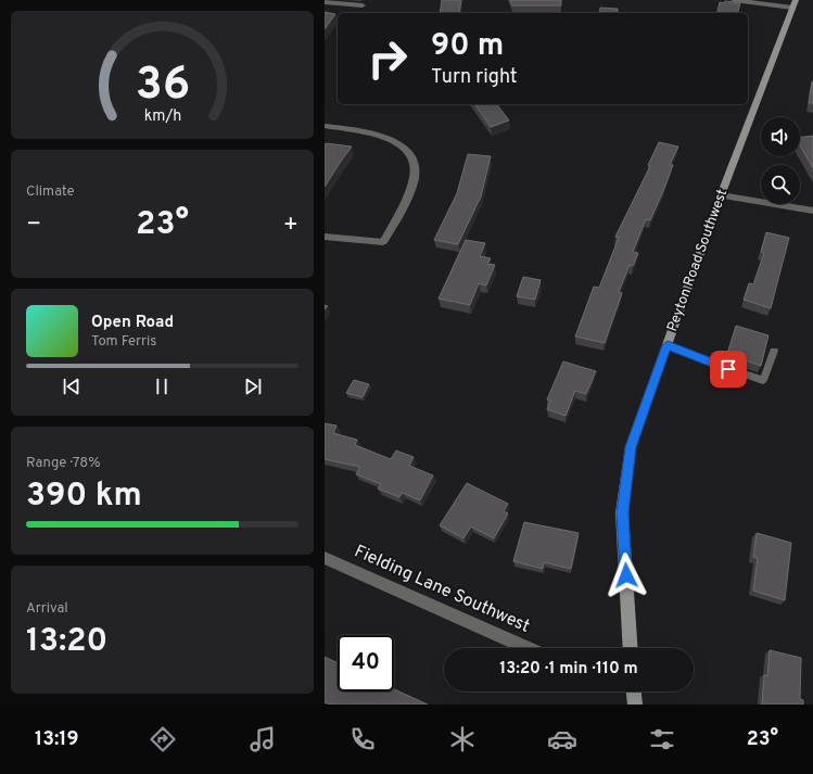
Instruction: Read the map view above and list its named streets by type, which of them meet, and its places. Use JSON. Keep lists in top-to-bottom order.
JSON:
{
  "streets": {
    "street": ["Peyton Road Southwest", "Fielding Lane Southwest"]
  },
  "page": {
    "turn": ["90 m", "Turn right"],
    "tile": [
      "Climate",
      ["Range · 78%", "390 km"],
      ["Arrival", "13:20"]
    ],
    "heat": ["−", "23°", "+"],
    "song": ["Open Road", "Tom Ferris"],
    "limit": "40",
    "trip": "13:20 · 1 min · 110 m",
    "tabs": ["13:19", "23°"],
    "gauge": ["36", "km/h"]
  }
}
